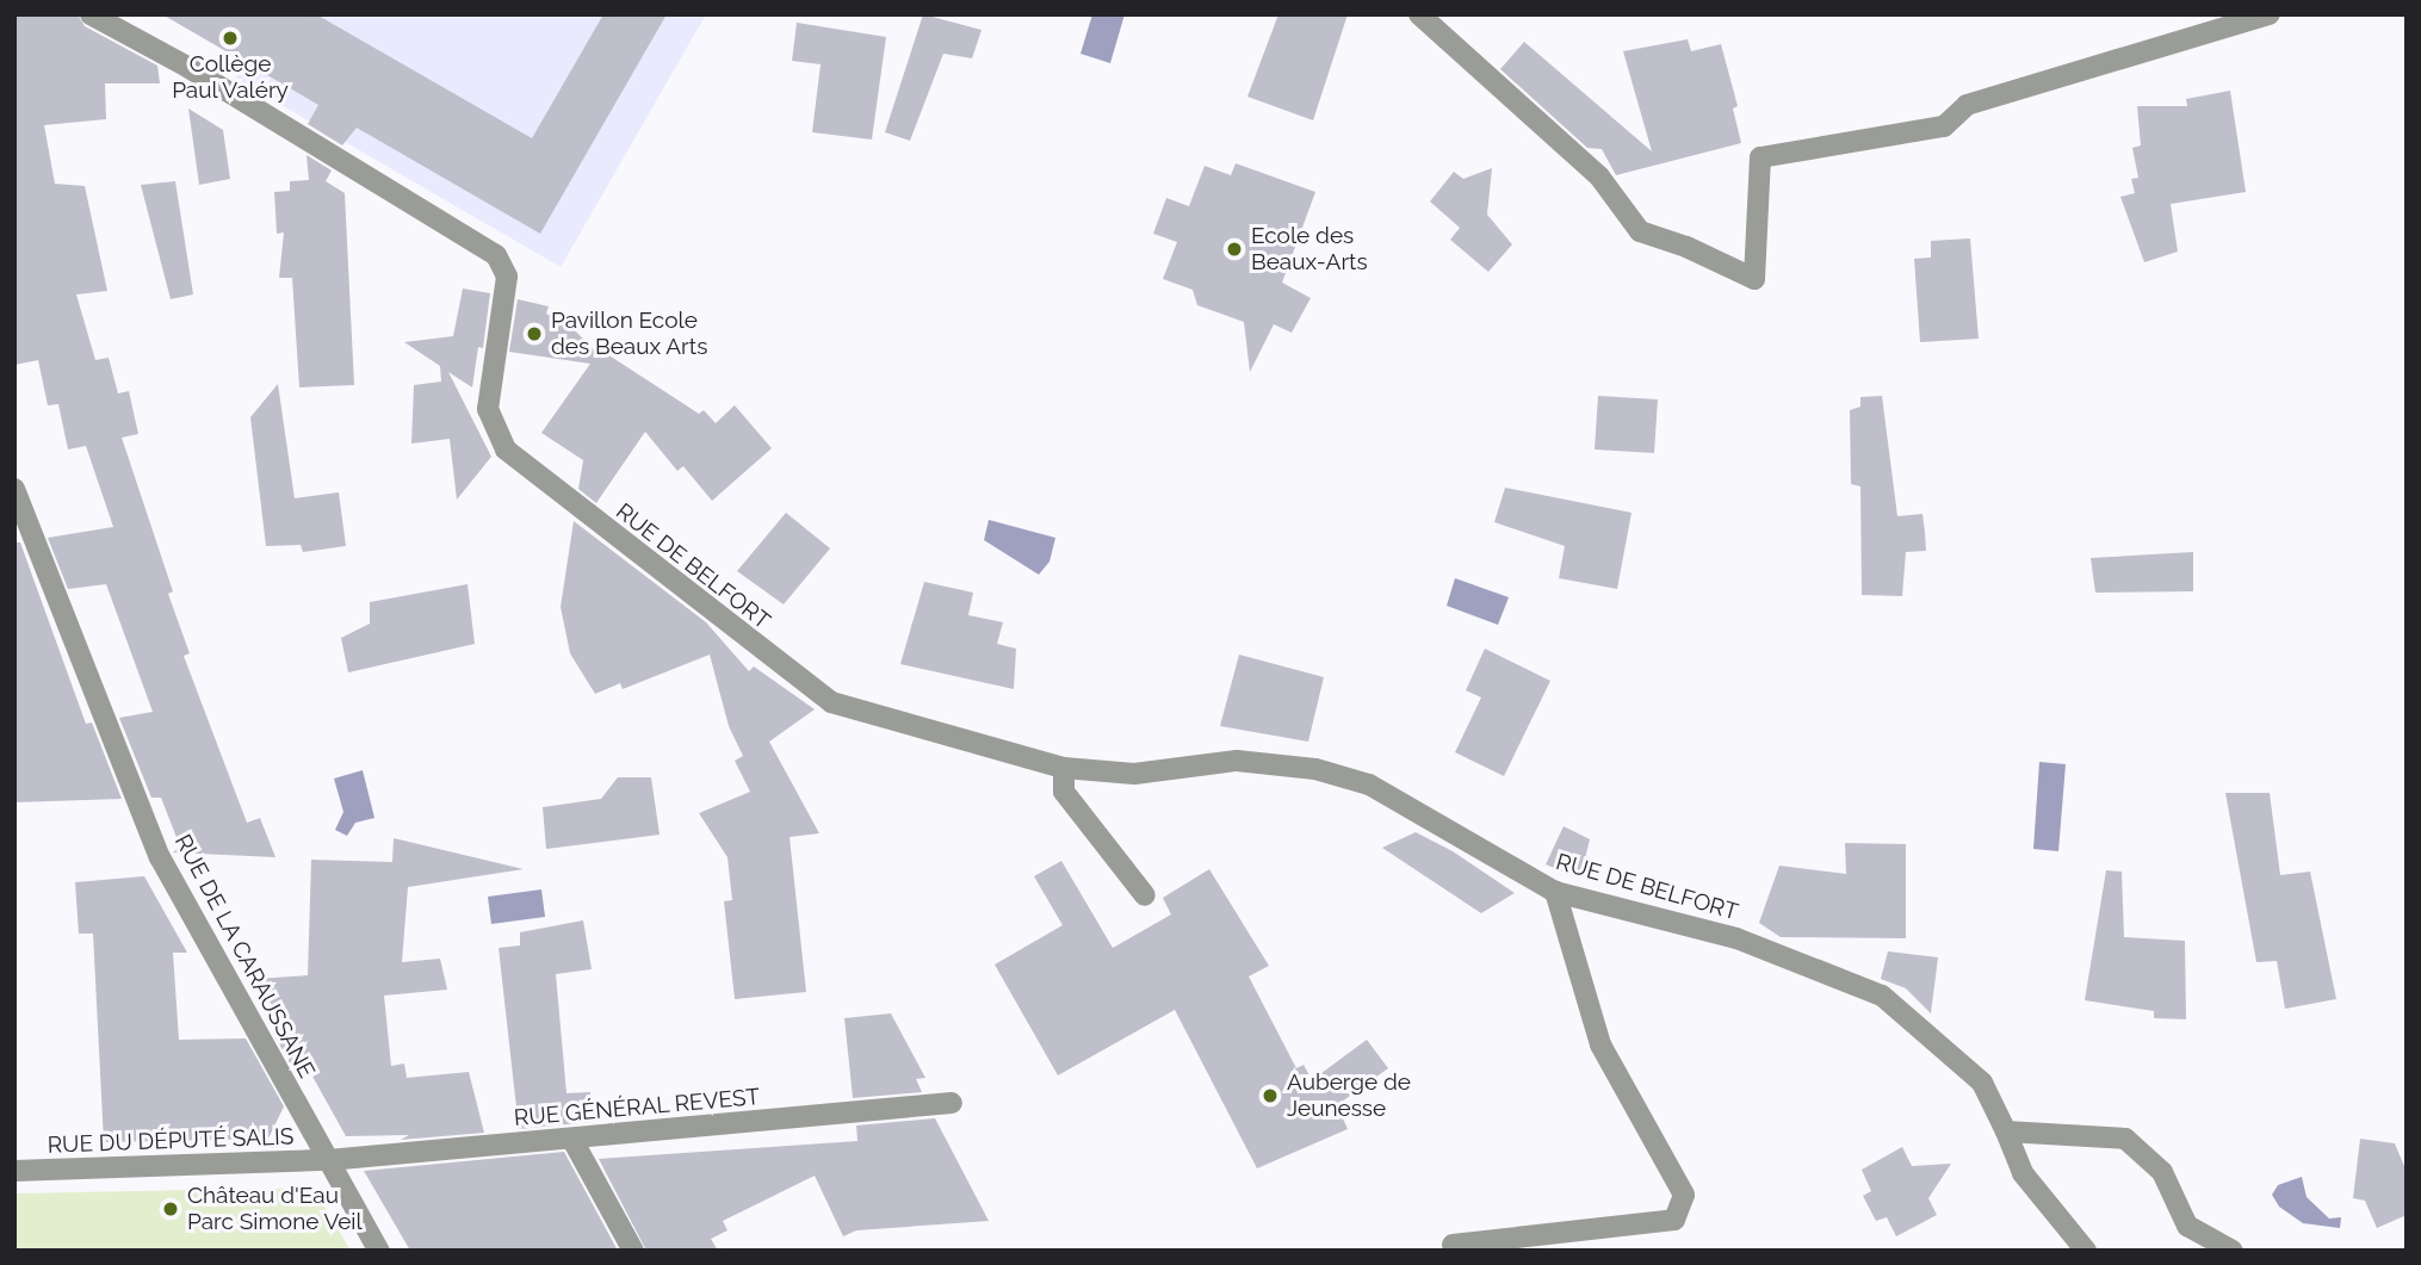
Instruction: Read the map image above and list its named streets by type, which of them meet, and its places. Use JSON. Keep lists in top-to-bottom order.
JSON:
{
  "streets": {
    "street": [
      "RUE DE BELFORT",
      "RUE DE LA CARAUSSANE",
      "RUE GÉNÉRAL REVEST",
      "RUE DU DÉPUTÉ SALIS"
    ]
  },
  "crossings": [
    ["RUE DE LA CARAUSSANE", "RUE GÉNÉRAL REVEST"],
    ["RUE DE LA CARAUSSANE", "RUE DU DÉPUTÉ SALIS"],
    ["RUE GÉNÉRAL REVEST", "RUE DU DÉPUTÉ SALIS"]
  ],
  "places": [
    "Collège Paul Valéry",
    "Ecole des Beaux-Arts",
    "Pavillon Ecole des Beaux Arts",
    "Auberge de Jeunesse",
    "Château d'Eau Parc Simone Veil"
  ]
}
